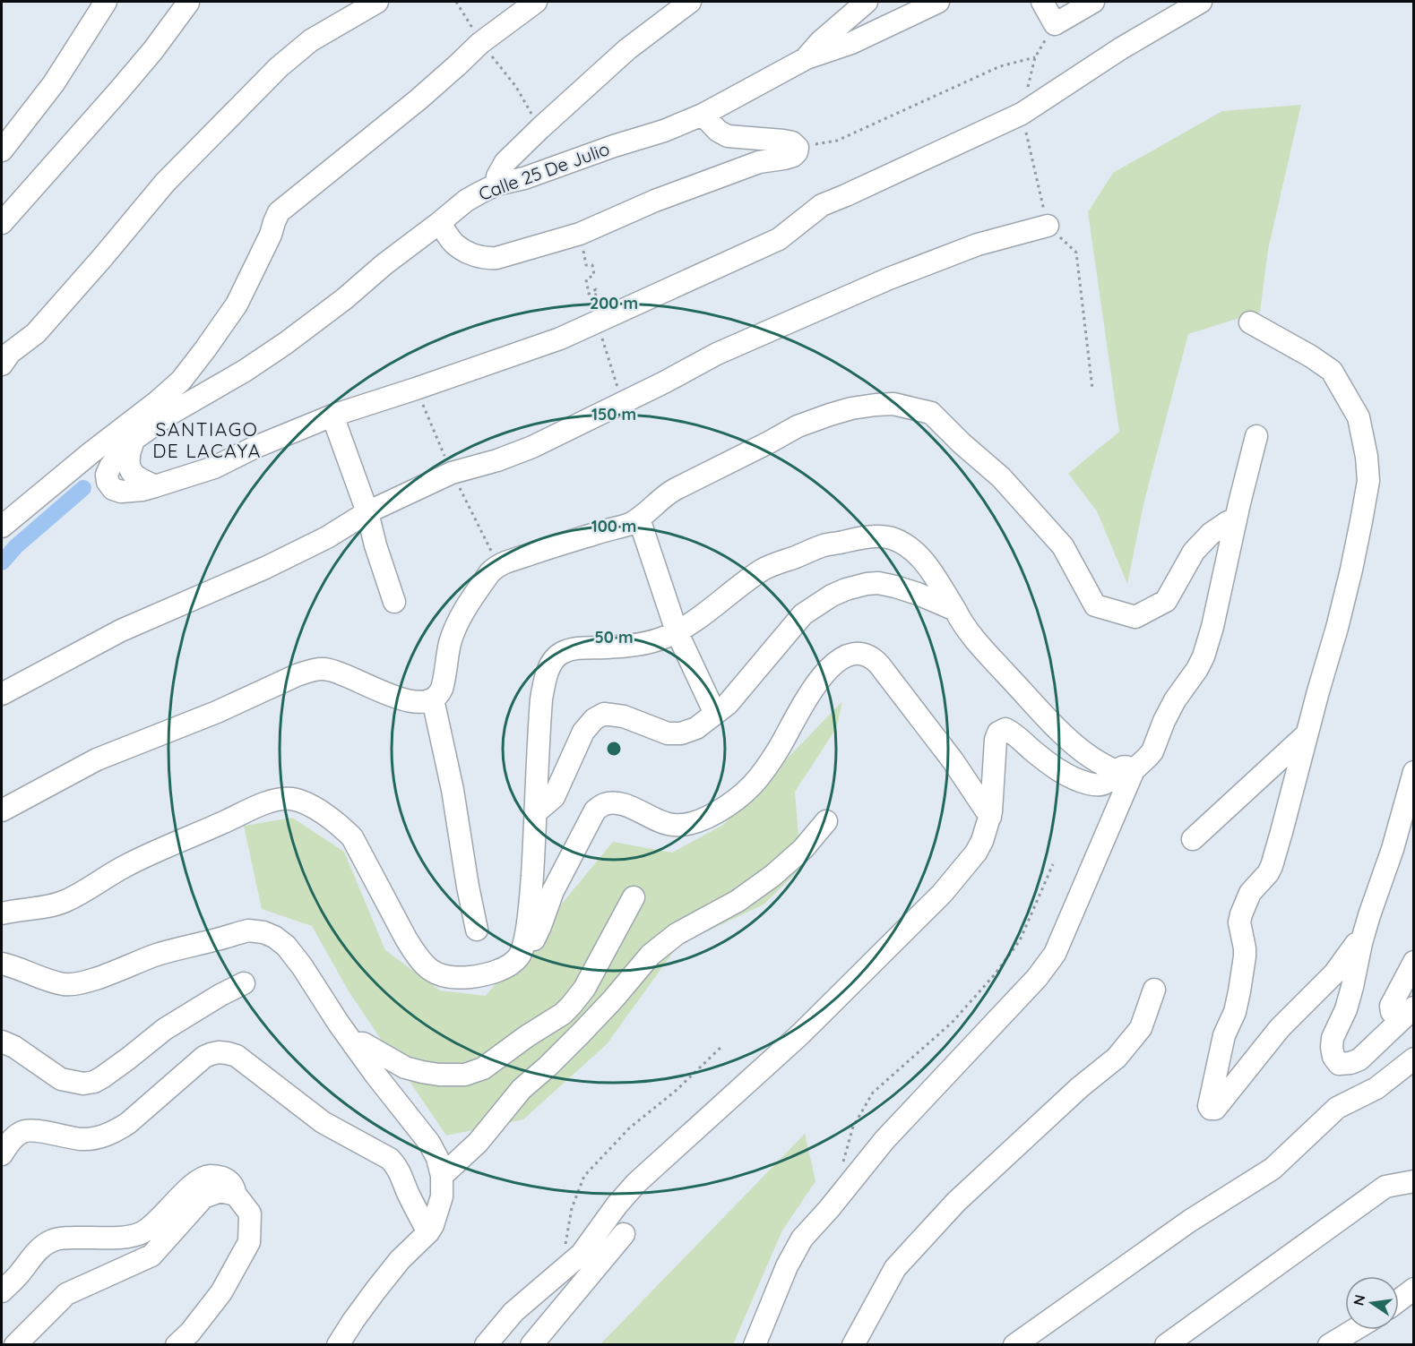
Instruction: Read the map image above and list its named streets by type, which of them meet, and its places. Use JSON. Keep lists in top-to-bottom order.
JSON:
{
  "streets": {
    "street": ["Calle 25 De Julio"]
  },
  "districts": ["SANTIAGO DE LACAYA"],
  "north": "left",
  "rings": [
    "200 m",
    "150 m",
    "100 m",
    "50 m"
  ]
}
